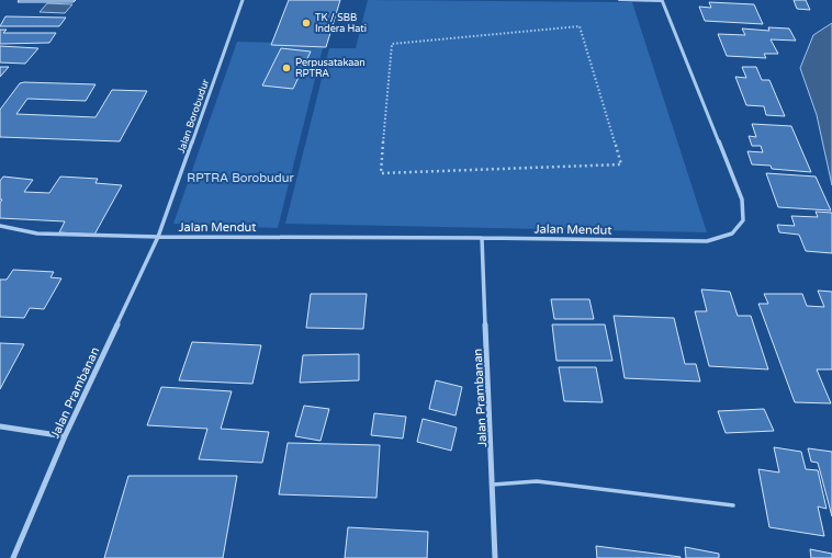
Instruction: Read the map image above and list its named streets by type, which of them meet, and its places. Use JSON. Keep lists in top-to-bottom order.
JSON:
{
  "streets": {
    "street": ["Jalan Borobudur", "Jalan Mendut", "Jalan Prambanan"]
  },
  "crossings": [
    ["Jalan Borobudur", "Jalan Mendut"],
    ["Jalan Borobudur", "Jalan Prambanan"],
    ["Jalan Mendut", "Jalan Prambanan"]
  ],
  "parks": ["RPTRA Borobudur"],
  "places": ["TK / SBB Indera Hati", "Perpusatakaan RPTRA"]
}
